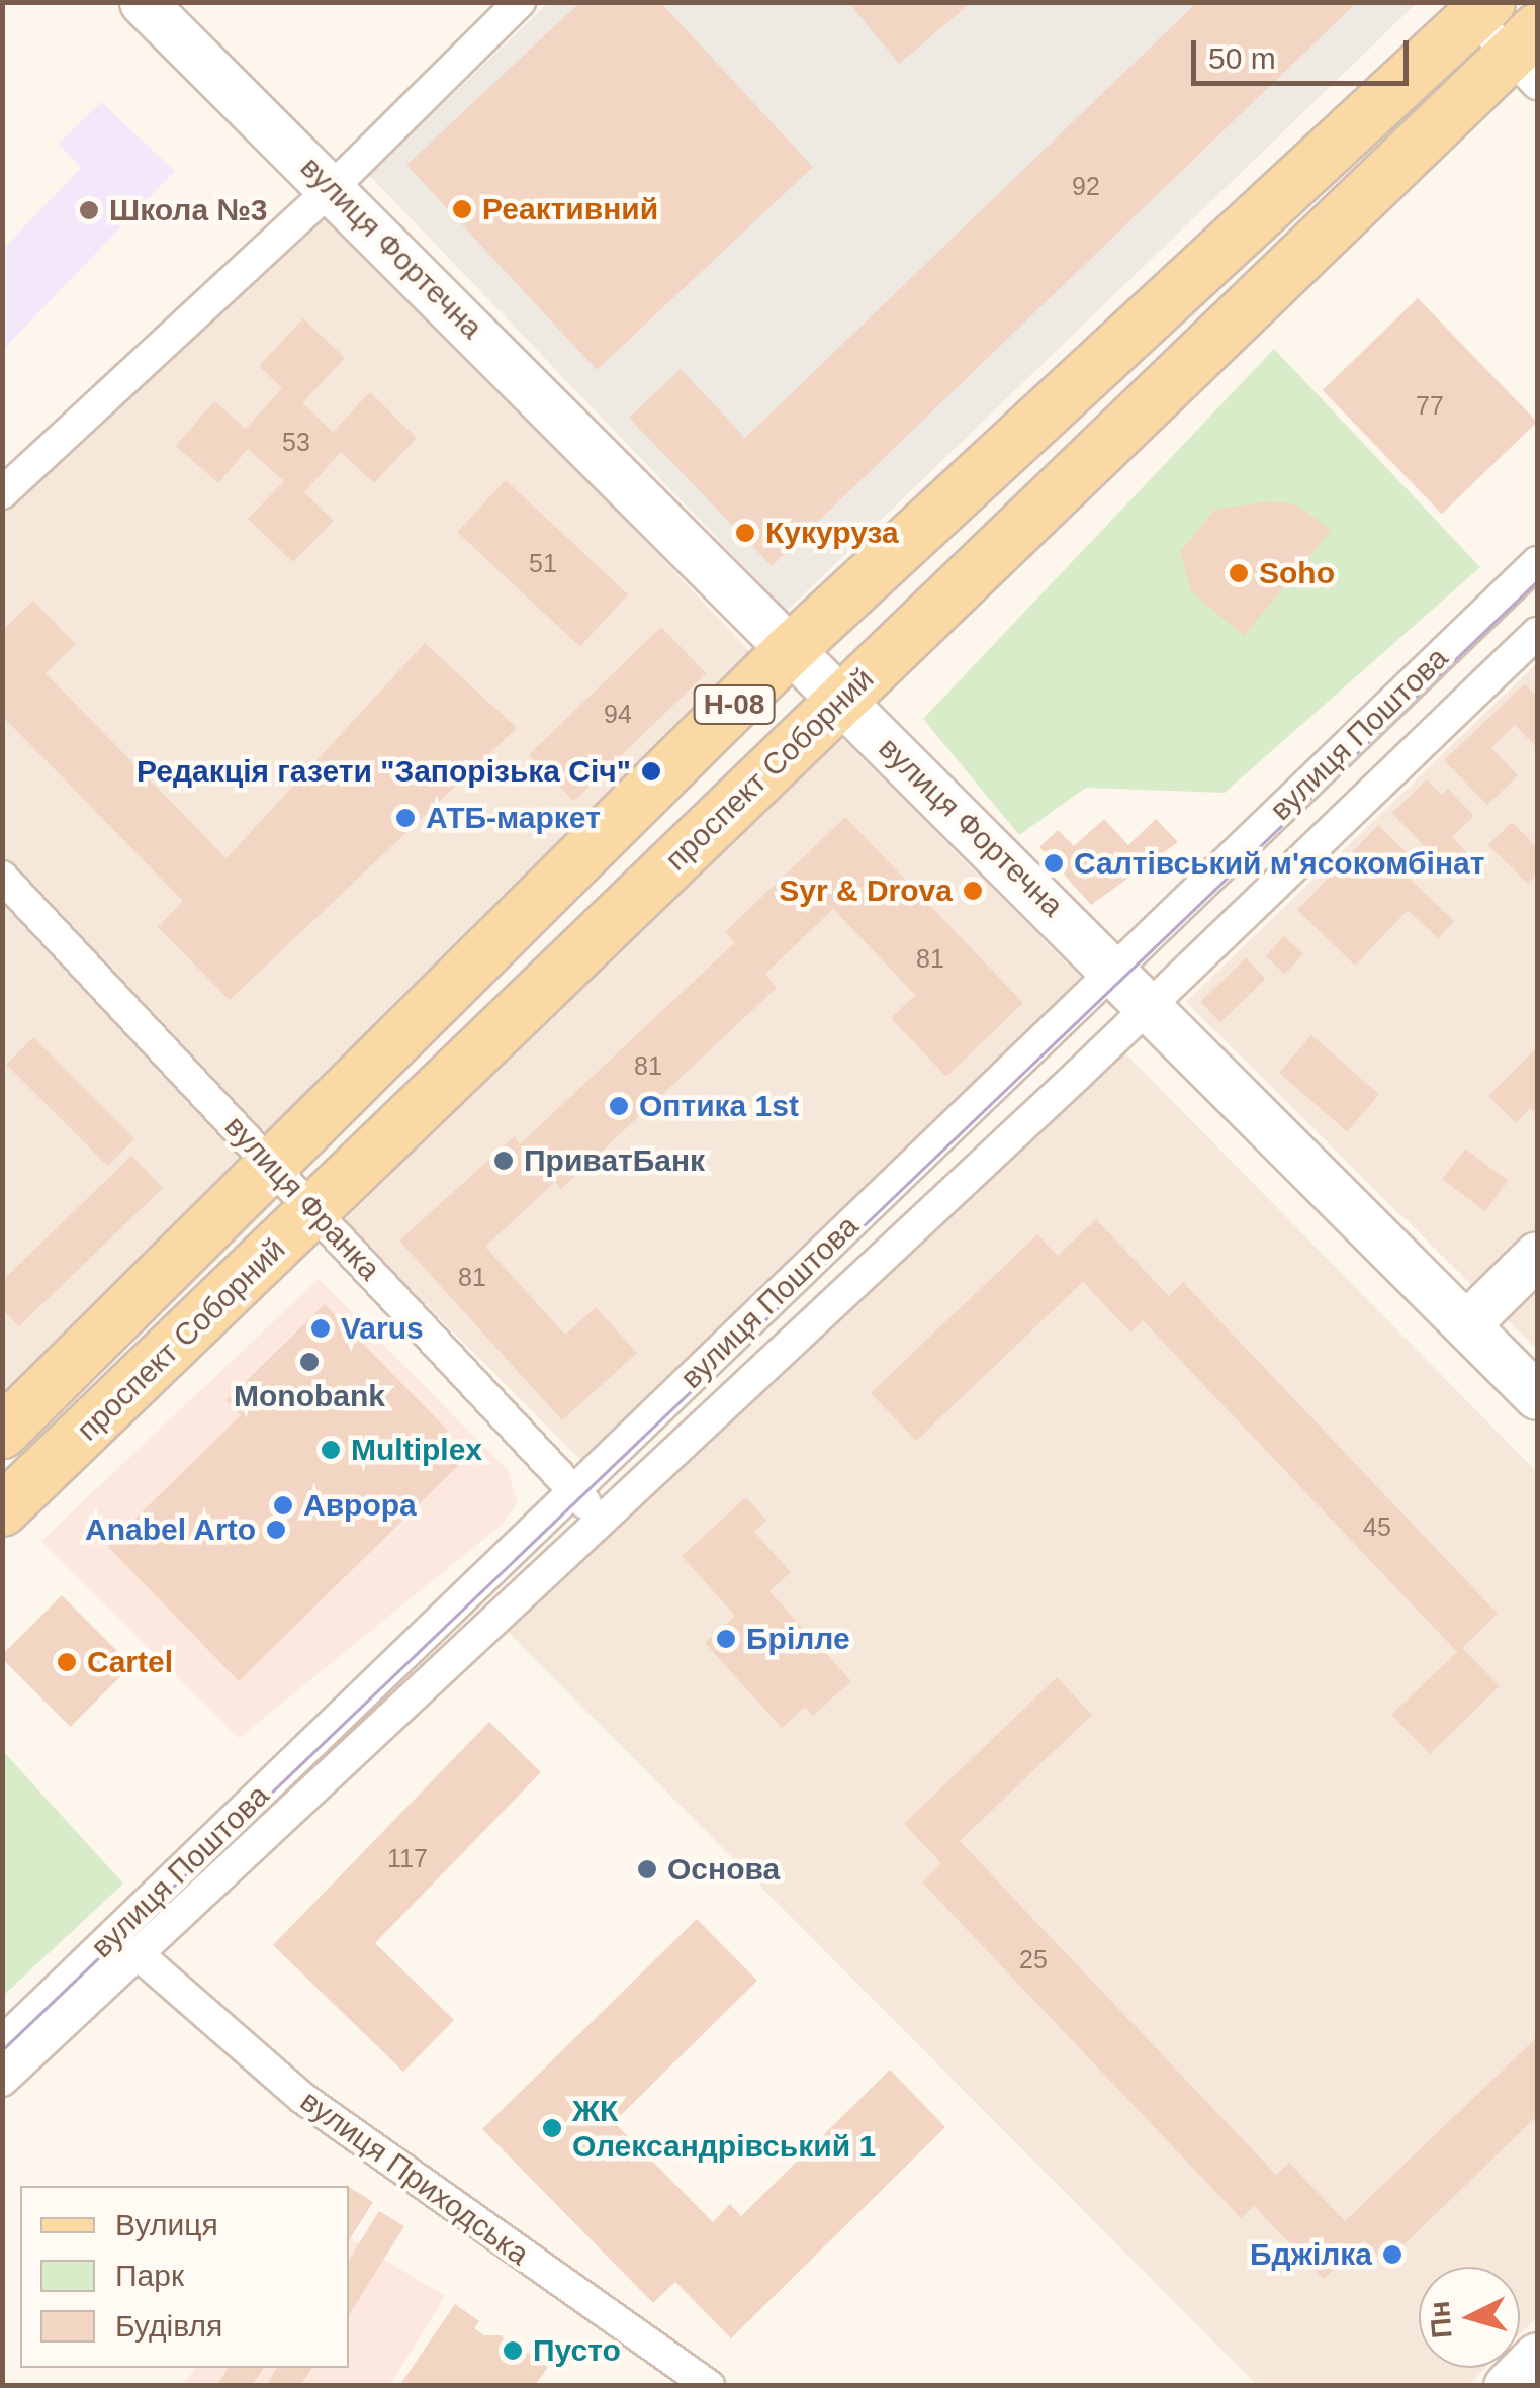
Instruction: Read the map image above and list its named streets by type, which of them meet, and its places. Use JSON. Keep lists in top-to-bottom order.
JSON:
{
  "streets": {
    "main road": ["Н-08", "проспект Соборний"],
    "street": [
      "вулиця Фортечна",
      "вулиця Поштова",
      "вулиця Франка",
      "вулиця Приходська"
    ]
  },
  "crossings": [
    ["вулиця Фортечна", "вулиця Поштова"],
    ["вулиця Фортечна", "проспект Соборний"],
    ["вулиця Поштова", "вулиця Франка"],
    ["вулиця Поштова", "вулиця Приходська"],
    ["проспект Соборний", "вулиця Франка"]
  ],
  "places": [
    "Реактивний",
    "Школа №3",
    "Кукуруза",
    "Soho",
    "Редакція газети \"Запорізька Січ\"",
    "АТБ-маркет",
    "Салтівський м'ясокомбінат",
    "Syr & Drova",
    "Оптика 1st",
    "ПриватБанк",
    "Varus",
    "Monobank",
    "Multiplex",
    "Аврора",
    "Anabel Arto",
    "Брілле",
    "Cartel",
    "Основа",
    "ЖК Олександрівський 1",
    "Бджілка",
    "Пусто"
  ],
  "house_numbers": [
    "92",
    "77",
    "53",
    "51",
    "94",
    "81",
    "81",
    "81",
    "45",
    "117",
    "25"
  ],
  "legend": ["Вулиця", "Парк", "Будівля"],
  "scale_bar": "50 m",
  "north": "left"
}
